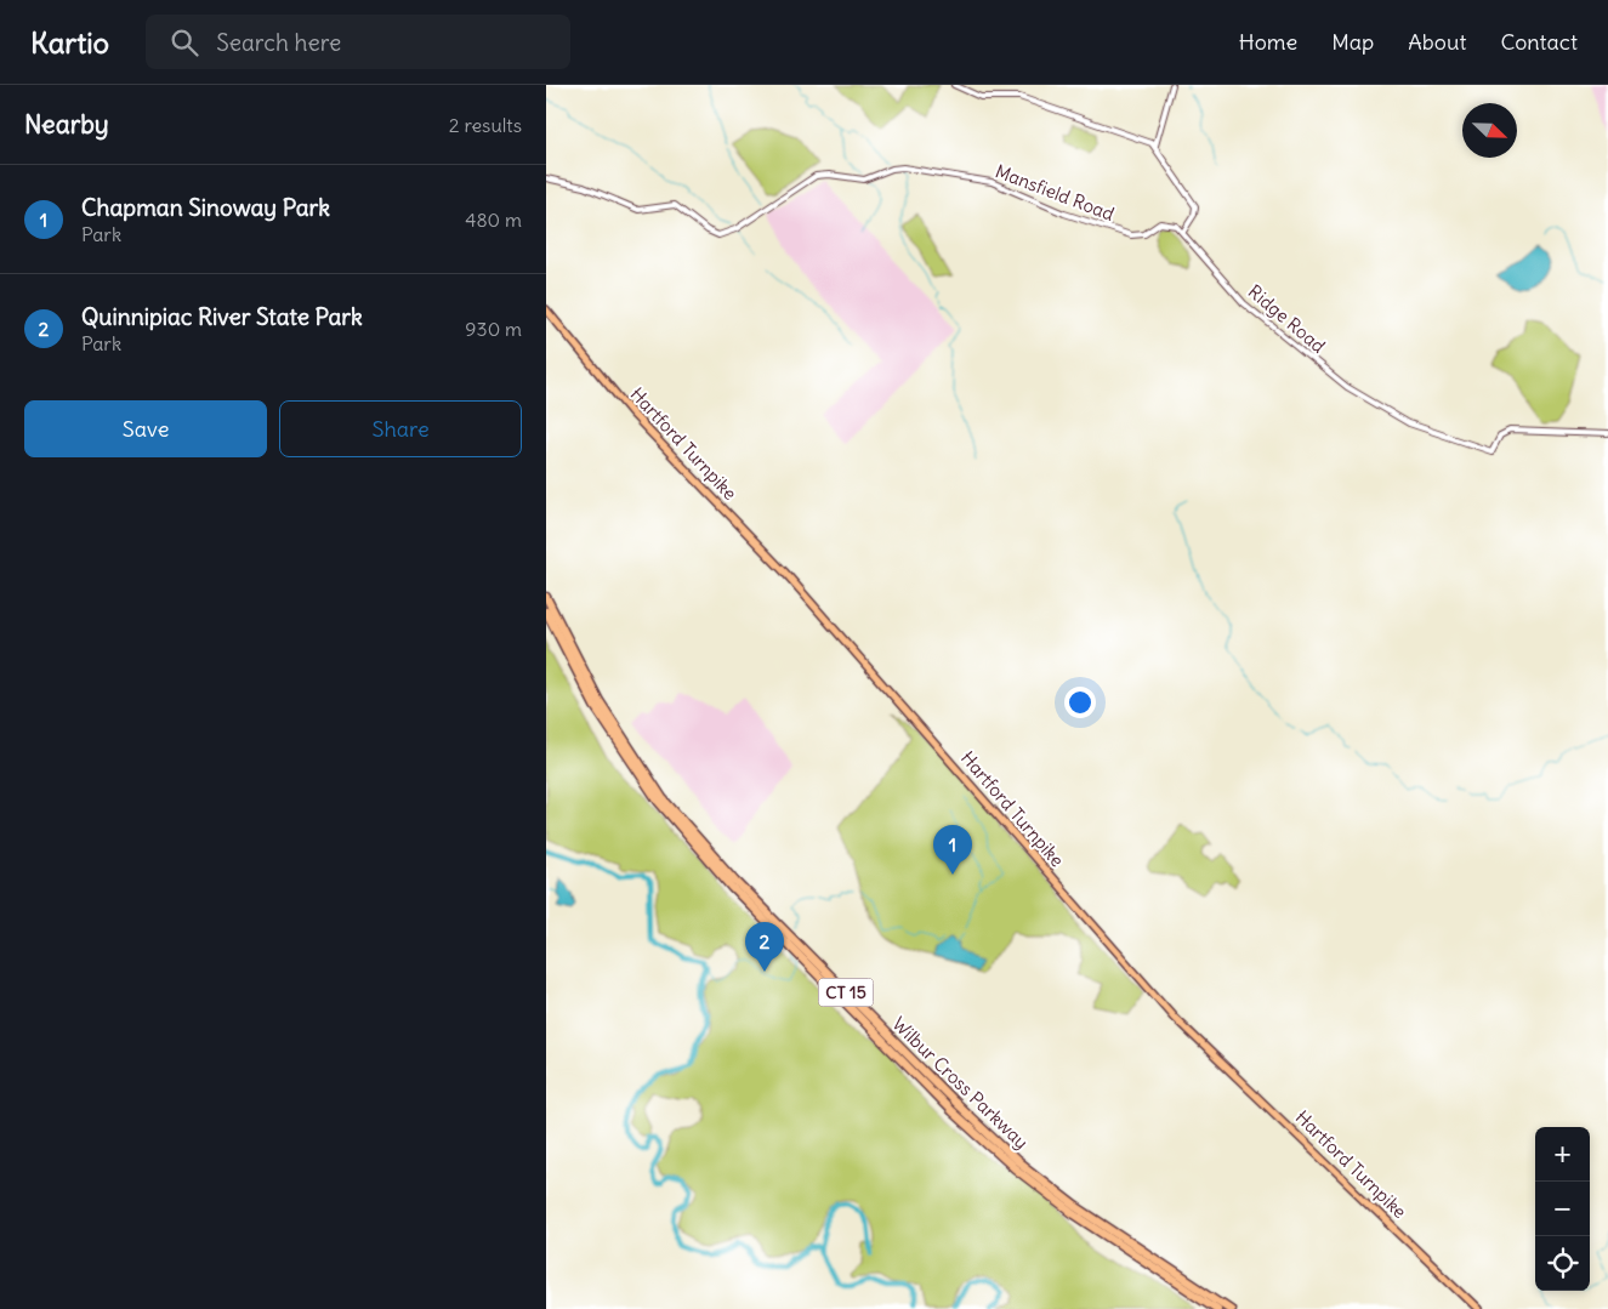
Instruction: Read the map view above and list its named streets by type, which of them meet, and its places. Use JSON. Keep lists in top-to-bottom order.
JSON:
{
  "streets": {
    "highway": ["CT 15", "Wilbur Cross Parkway"],
    "main road": ["Hartford Turnpike"],
    "street": ["Mansfield Road", "Ridge Road"]
  },
  "crossings": [
    ["Mansfield Road", "Ridge Road"]
  ],
  "north": "bottom right",
  "page": {
    "header": "Kartio",
    "search": "Search here",
    "nav": [
      "Home",
      "Map",
      "About",
      "Contact"
    ],
    "heading": ["Nearby", "2 results"],
    "list": [
      {
        "mark": "1",
        "name": "Chapman Sinoway Park",
        "note": "Park",
        "value": "480 m"
      },
      {
        "mark": "2",
        "name": "Quinnipiac River State Park",
        "note": "Park",
        "value": "930 m"
      }
    ],
    "buttons": ["Save", "Share"],
    "pins": ["1", "2"],
    "map_buttons": ["+", "−"]
  }
}
